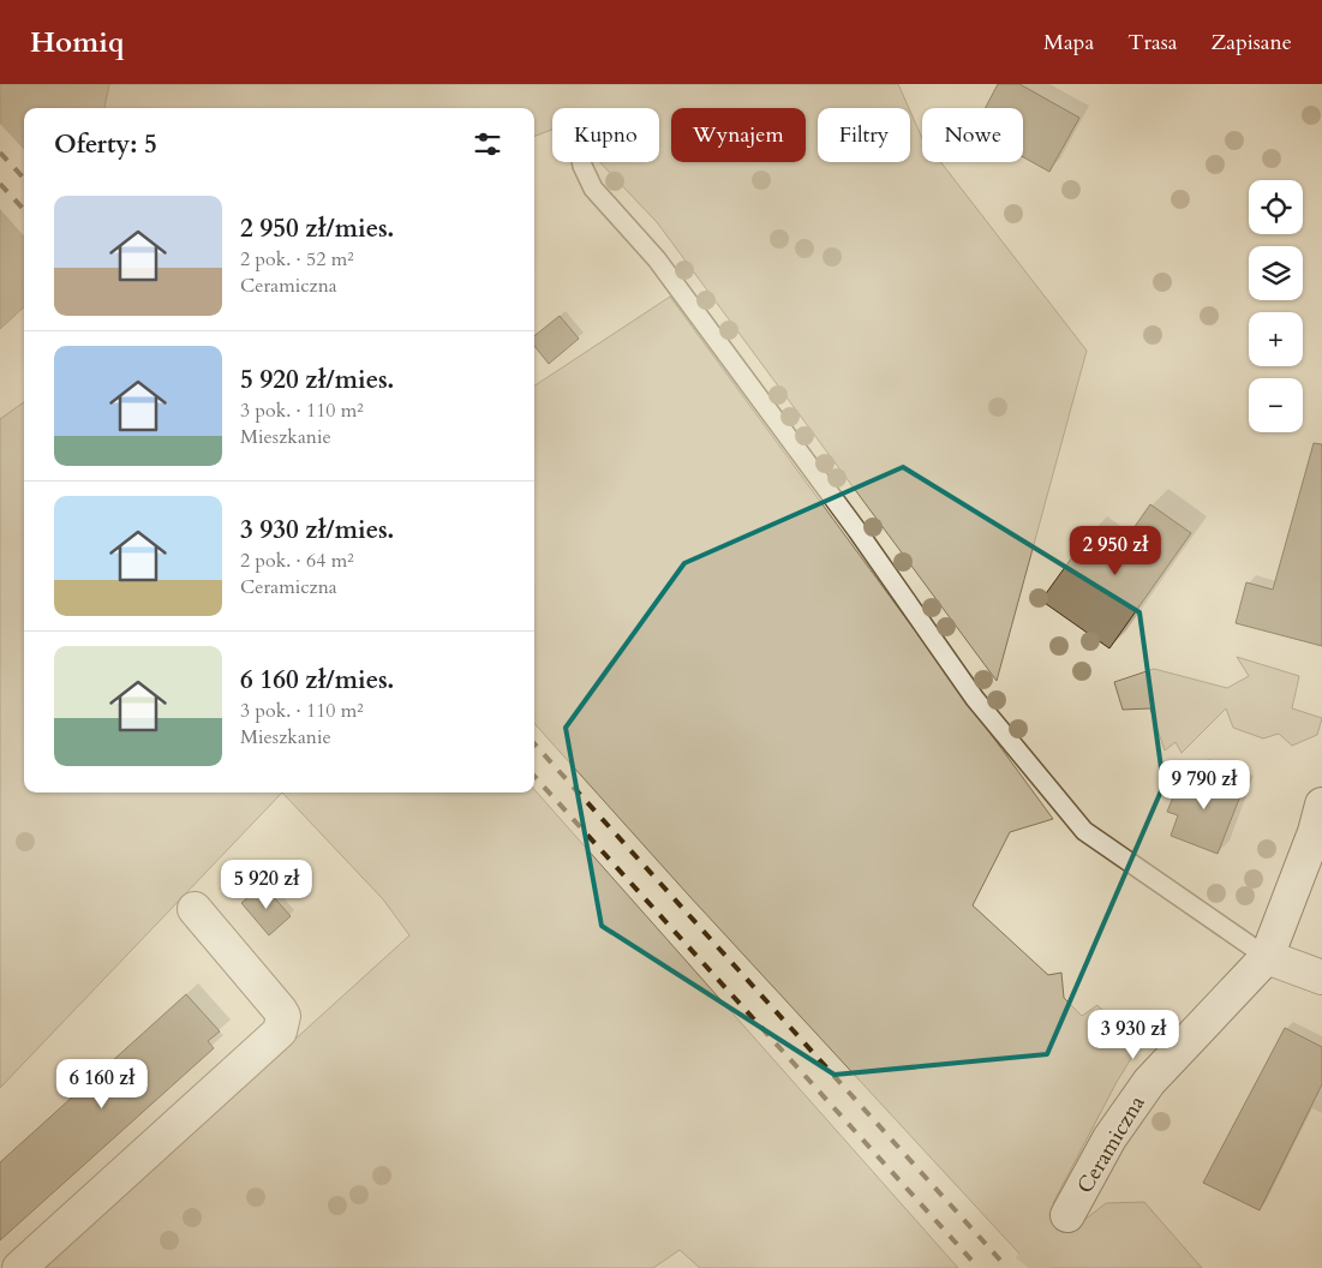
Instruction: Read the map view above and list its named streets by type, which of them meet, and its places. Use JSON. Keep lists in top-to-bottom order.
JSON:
{
  "streets": {
    "street": ["Ceramiczna"]
  },
  "page": {
    "header": "Homiq",
    "nav": ["Mapa", "Trasa", "Zapisane"],
    "chip": [
      "Kupno",
      "Wynajem",
      "Filtry",
      "Nowe"
    ],
    "heading": "Oferty: 5",
    "map_buttons": ["+", "−"],
    "list": [
      {
        "name": "2 950 zł/mies.",
        "note": "2 pok. · 52 m² · Ceramiczna"
      },
      {
        "name": "5 920 zł/mies.",
        "note": "3 pok. · 110 m² · Mieszkanie"
      },
      {
        "name": "3 930 zł/mies.",
        "note": "2 pok. · 64 m² · Ceramiczna"
      },
      {
        "name": "6 160 zł/mies.",
        "note": "3 pok. · 110 m² · Mieszkanie"
      }
    ],
    "price": [
      "2 950 zł",
      "9 790 zł",
      "5 920 zł",
      "3 930 zł",
      "6 160 zł"
    ]
  }
}
